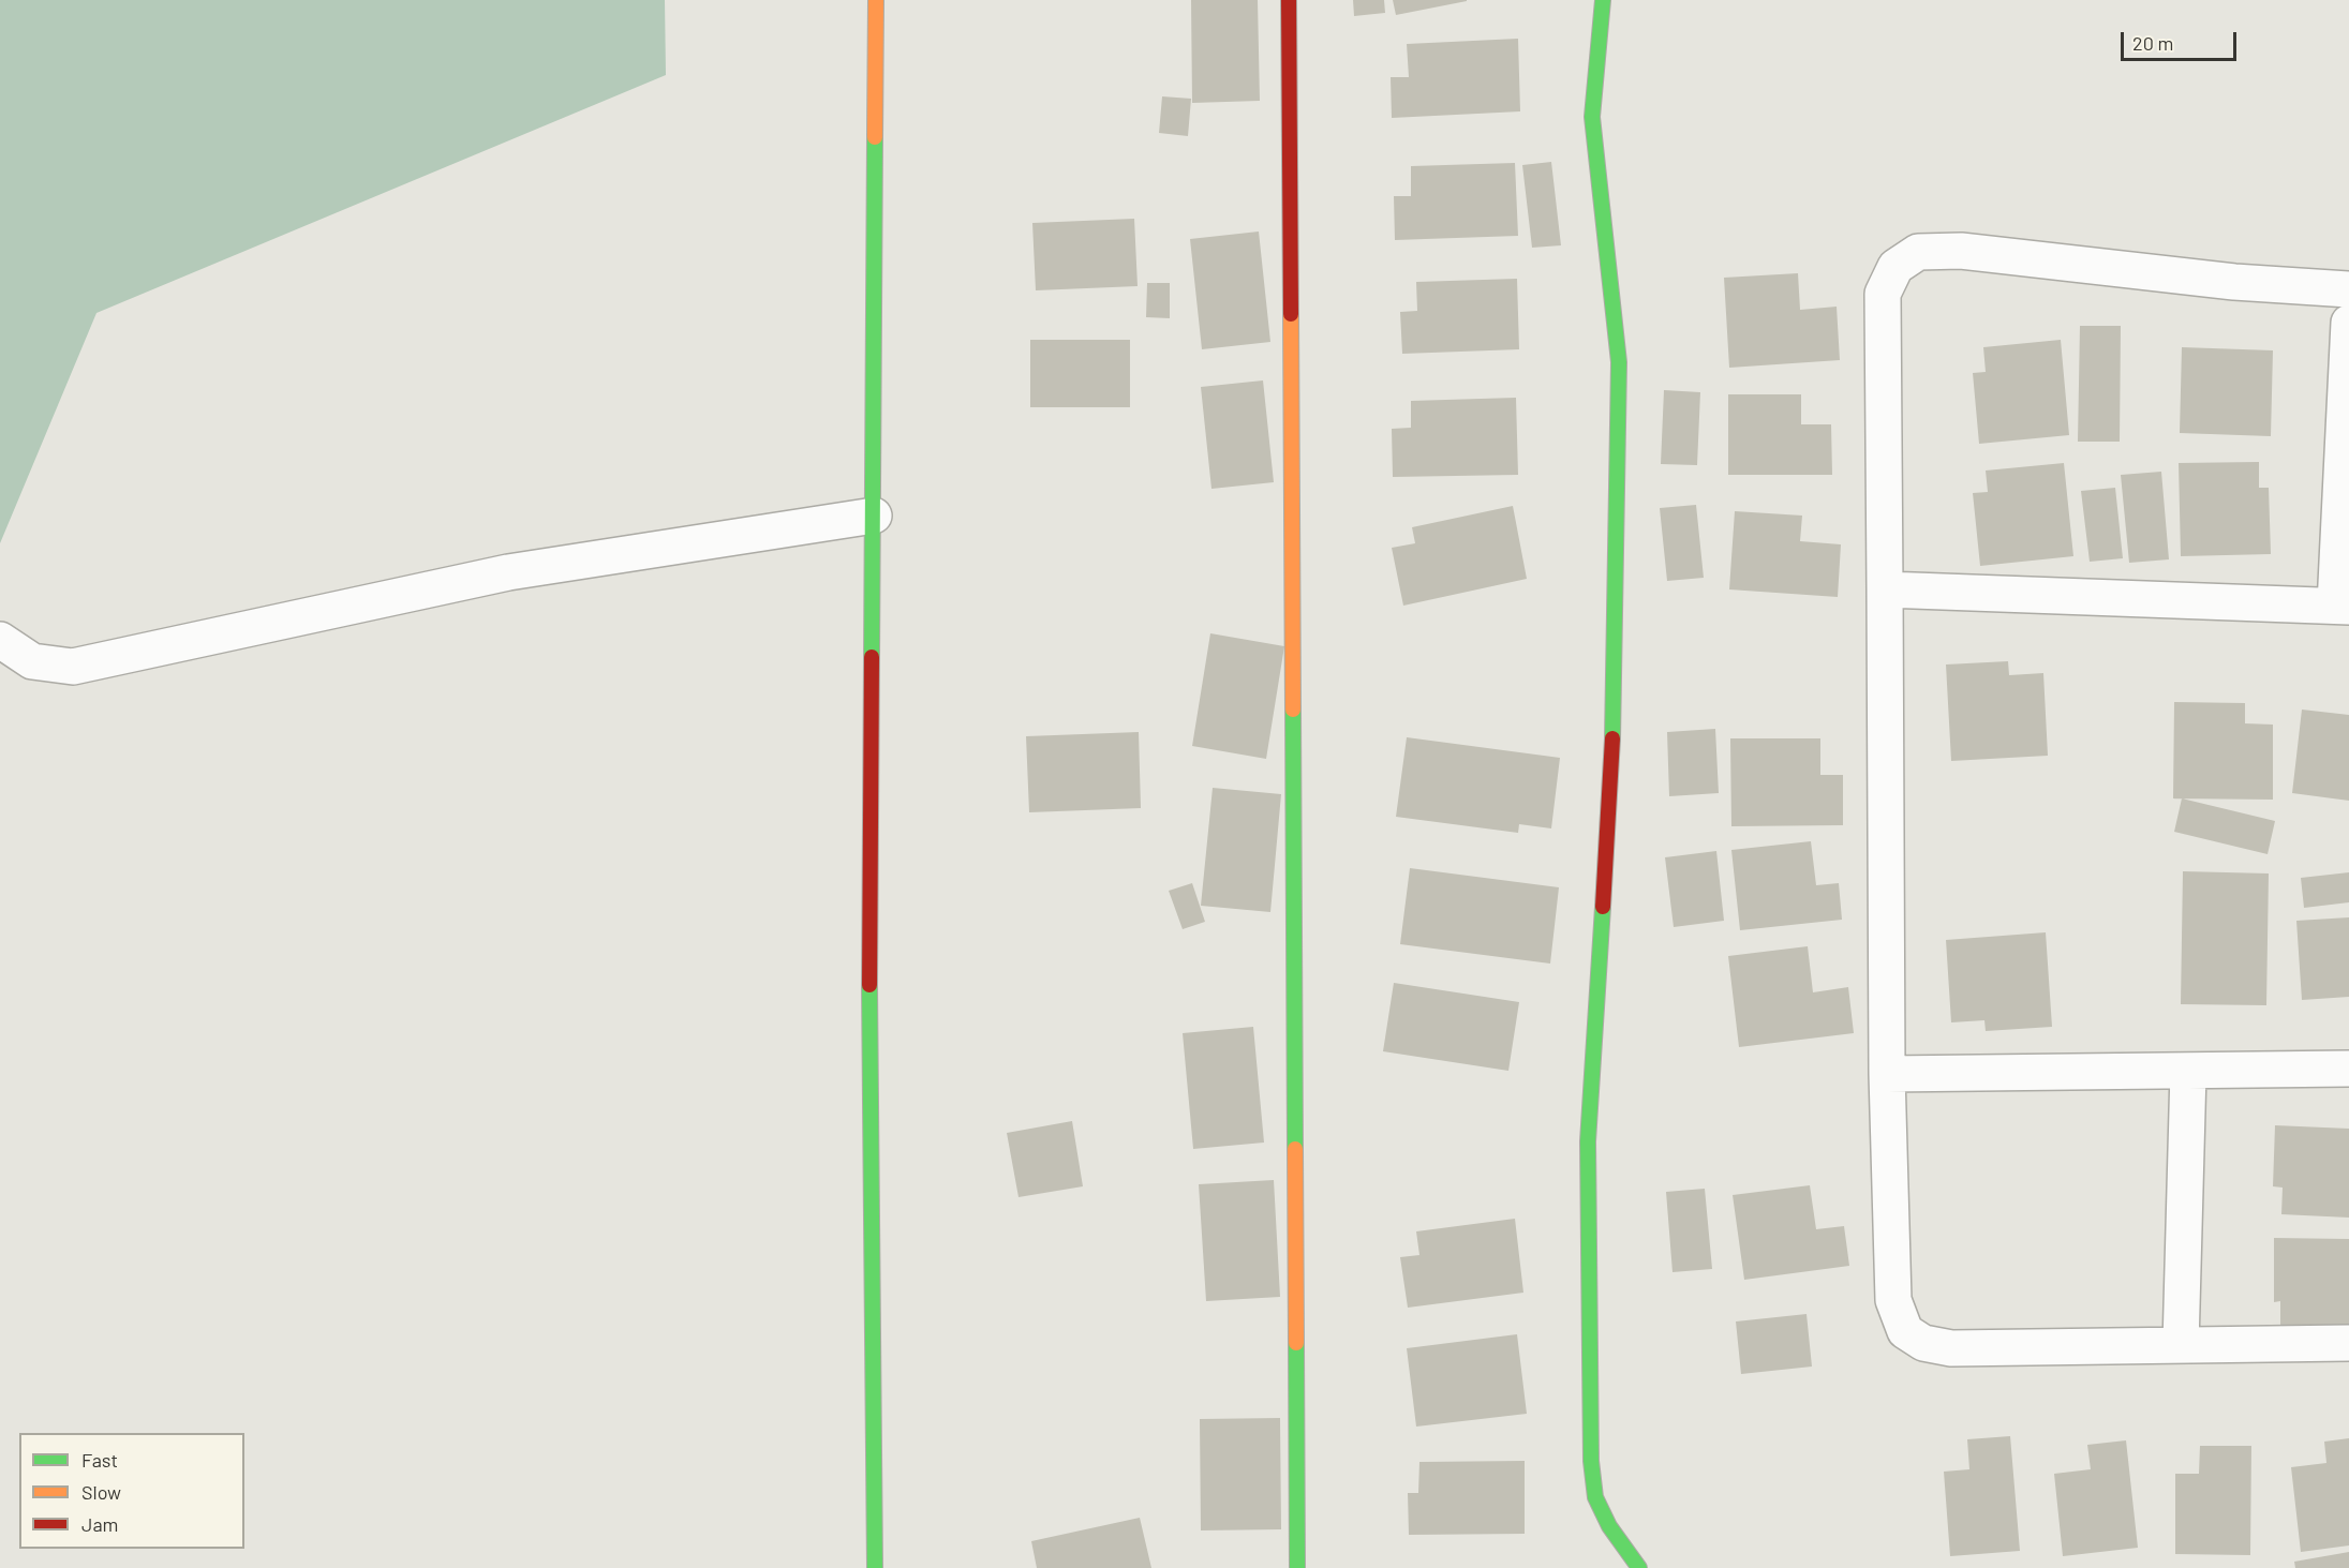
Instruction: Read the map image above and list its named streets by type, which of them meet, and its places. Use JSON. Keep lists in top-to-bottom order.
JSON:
{
  "legend": ["Fast", "Slow", "Jam"],
  "scale_bar": "20 m"
}
